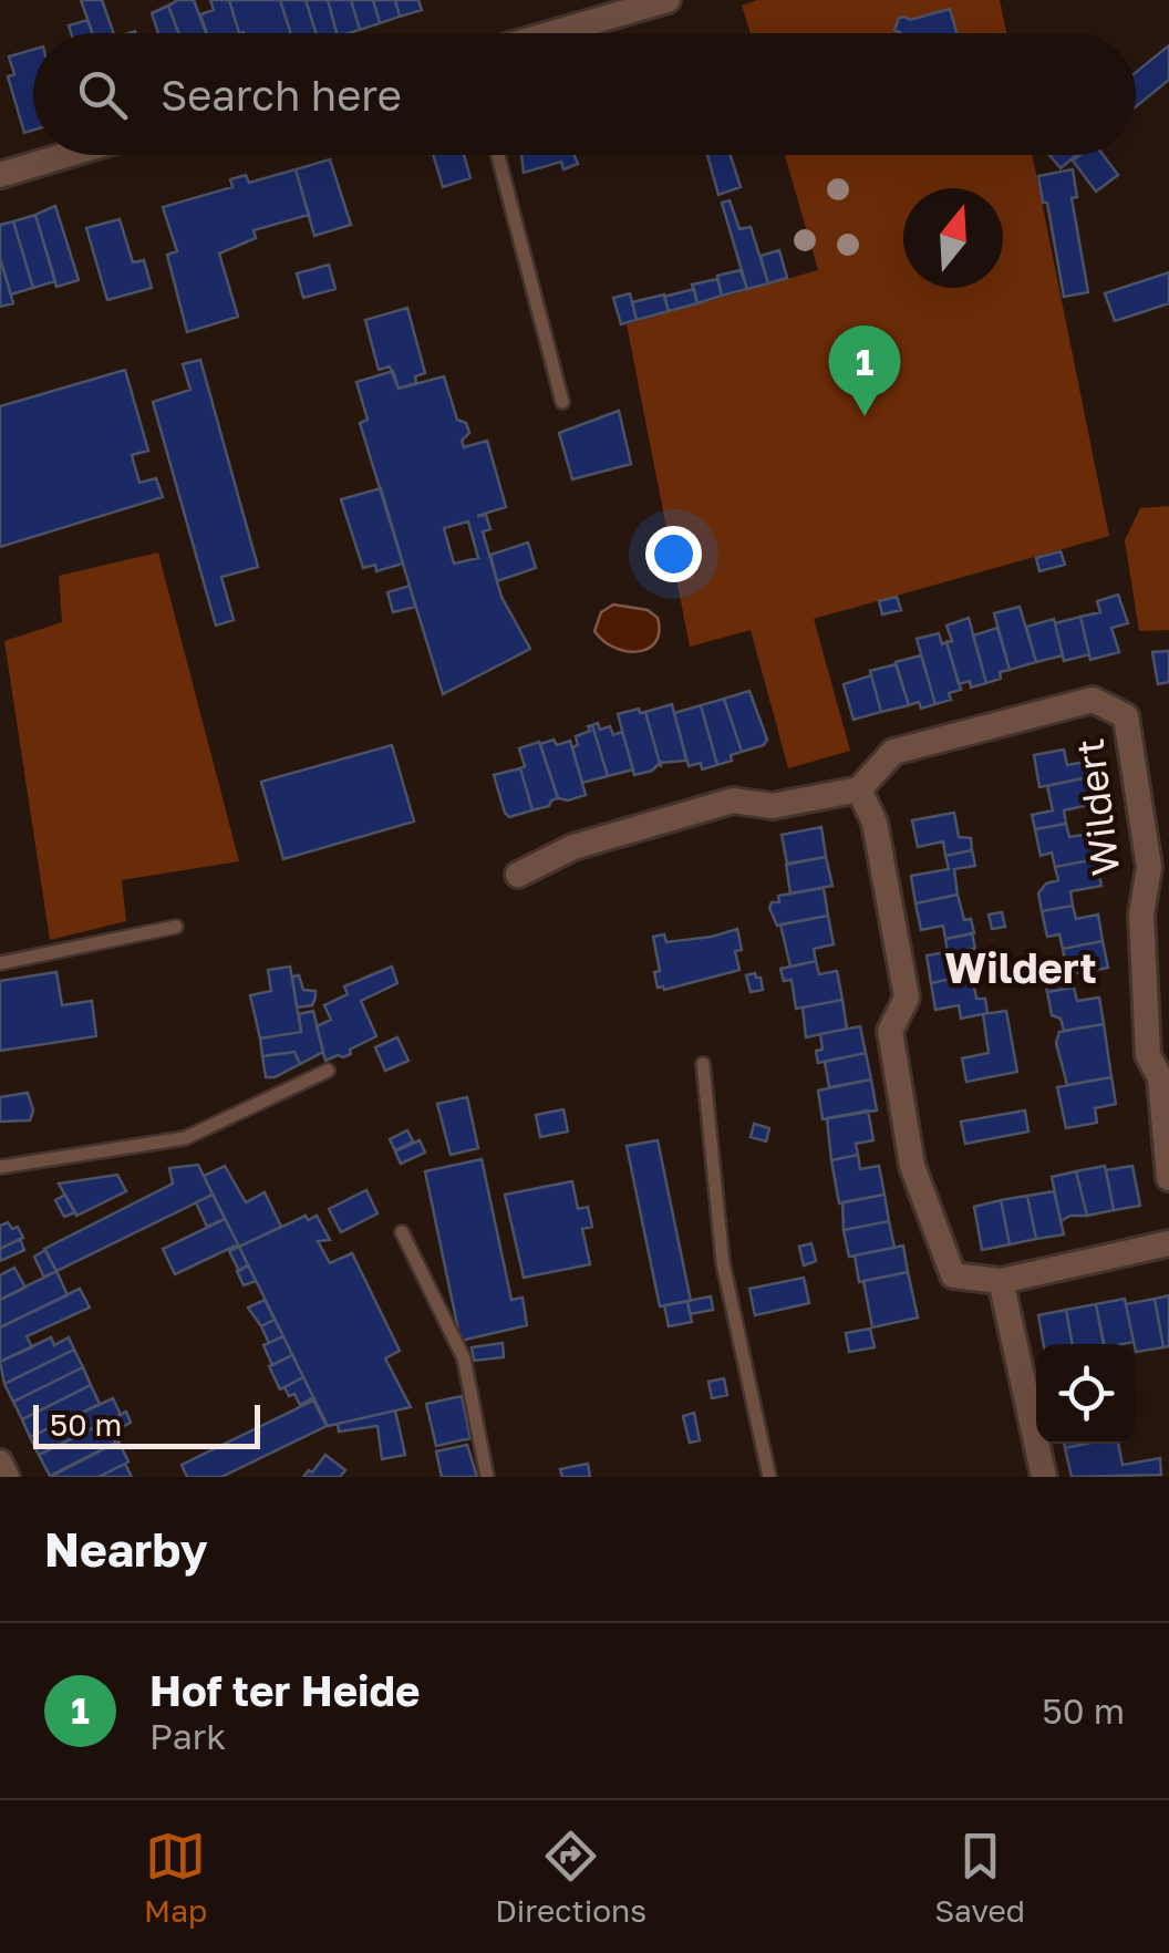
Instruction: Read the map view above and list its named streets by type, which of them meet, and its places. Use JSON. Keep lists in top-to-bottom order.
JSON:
{
  "streets": {
    "street": ["Wildert"]
  },
  "districts": ["Wildert"],
  "scale_bar": "50 m",
  "north": "top",
  "page": {
    "search": "Search here",
    "pins": "1",
    "scale": "50 m",
    "heading": "Nearby",
    "list": [
      {
        "mark": "1",
        "name": "Hof ter Heide",
        "note": "Park",
        "value": "50 m"
      }
    ],
    "nav": ["Map", "Directions", "Saved"]
  }
}
